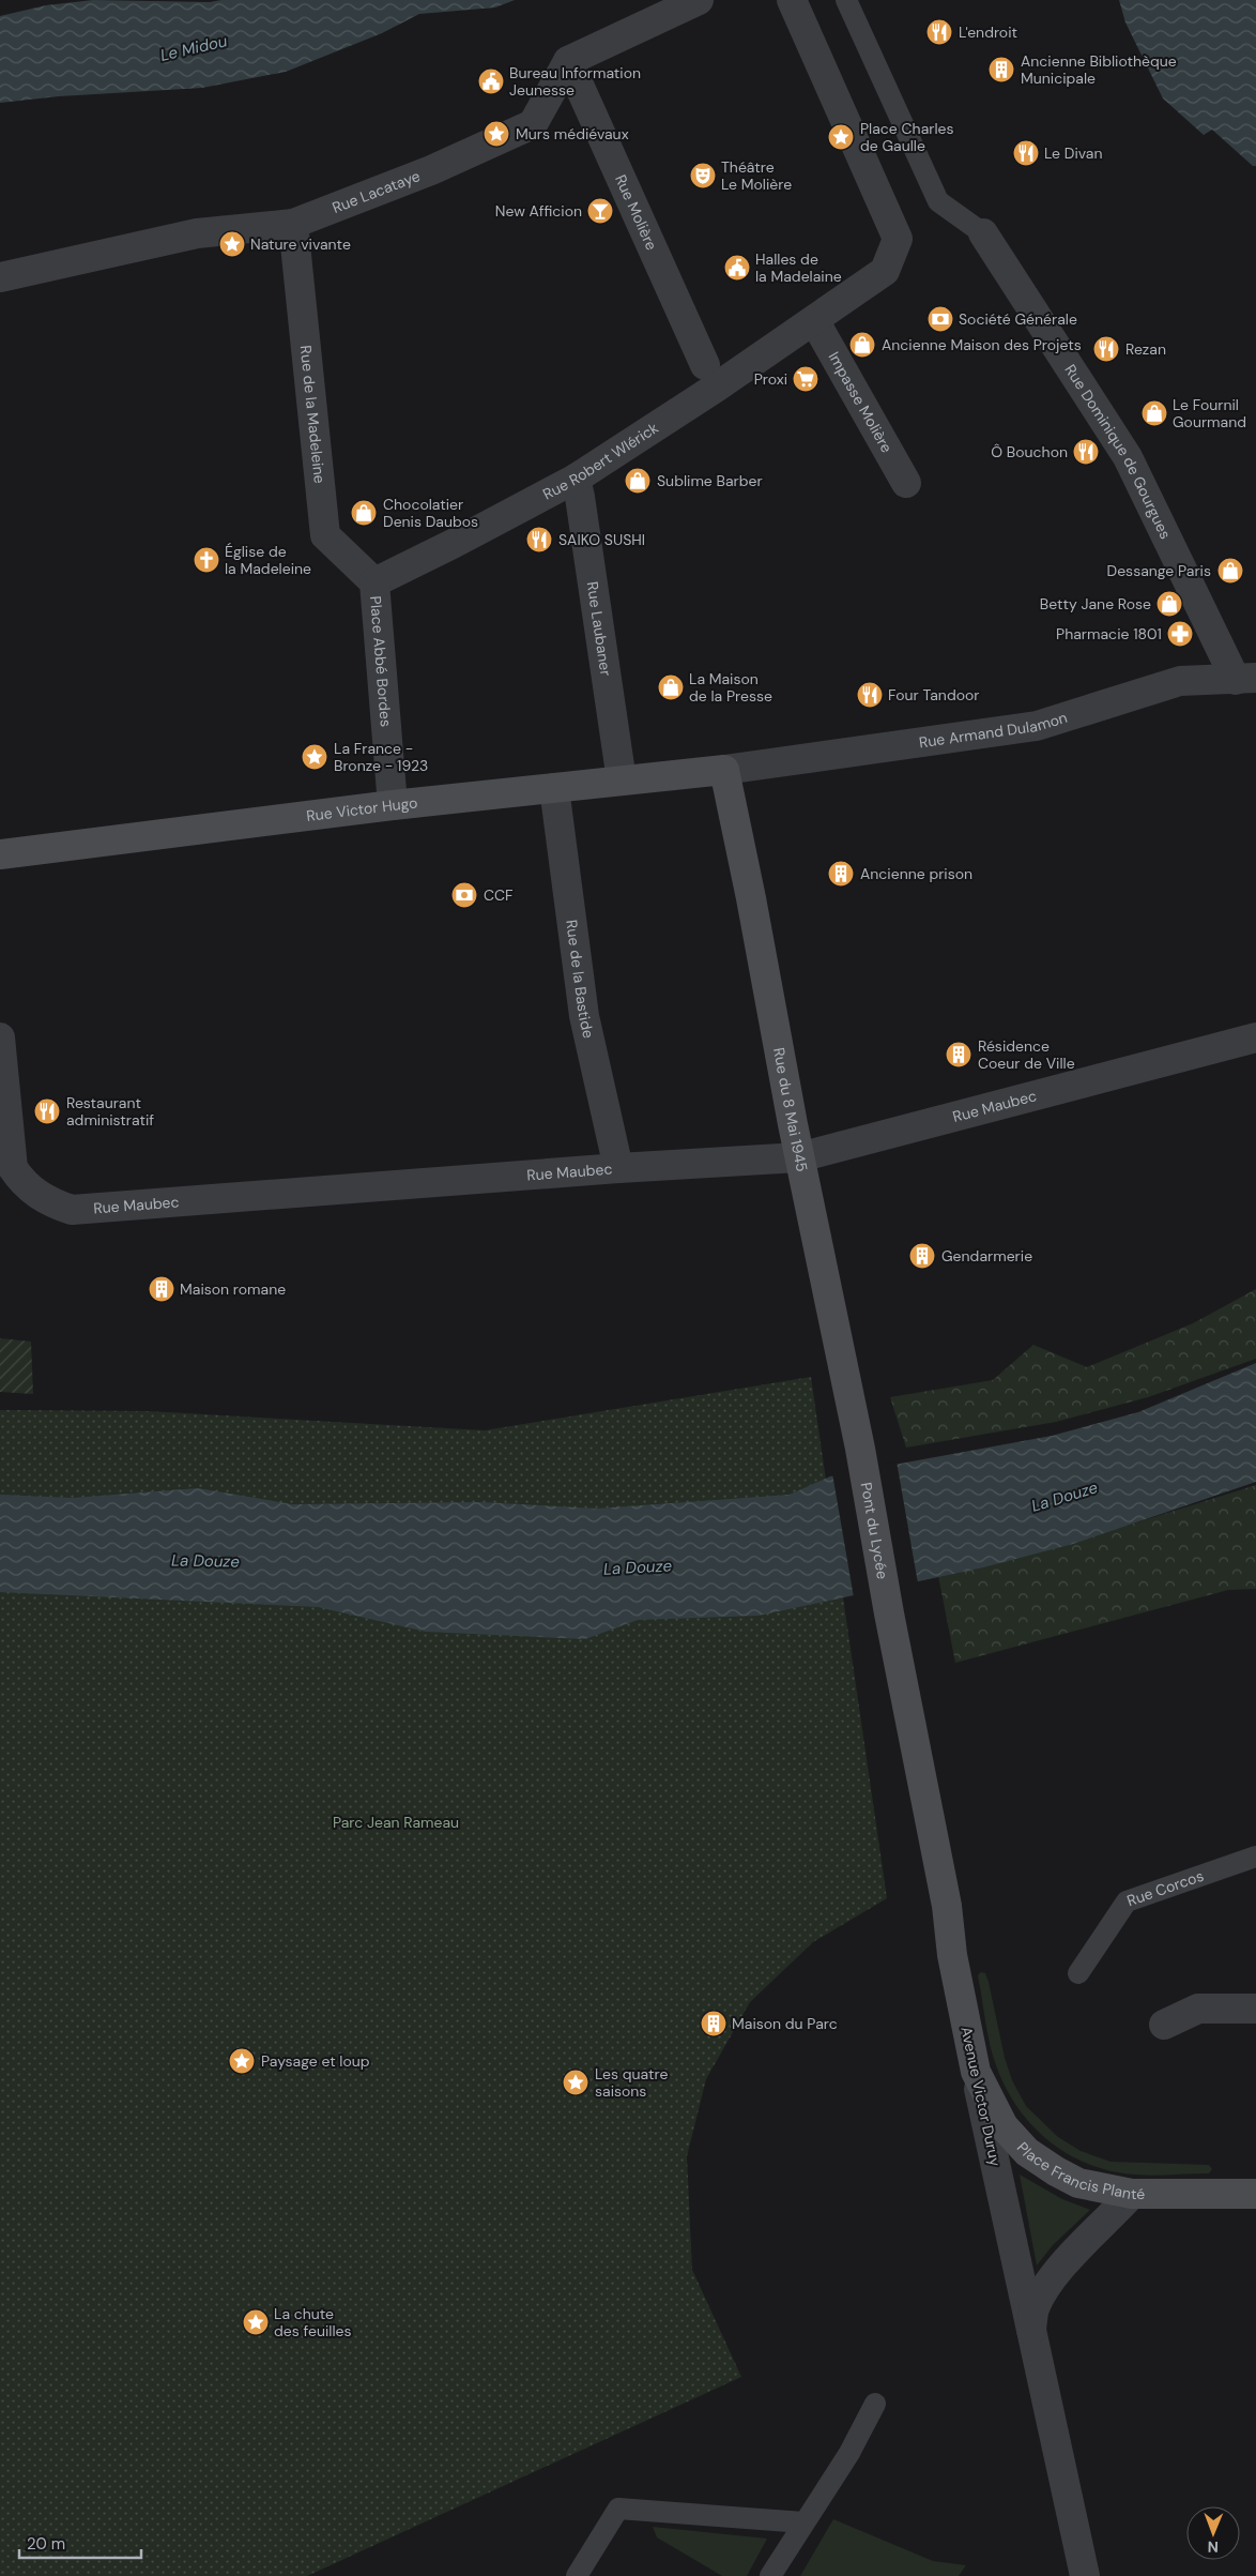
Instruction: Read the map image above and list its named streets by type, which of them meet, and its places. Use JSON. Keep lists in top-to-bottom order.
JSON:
{
  "streets": {
    "main road": [
      "Rue Victor Hugo",
      "Rue du 8 Mai 1945",
      "Pont du Lycée",
      "Avenue Victor Duruy",
      "Place Francis Planté"
    ],
    "street": [
      "Rue Lacataye",
      "Rue Molière",
      "Impasse Molière",
      "Rue de la Madeleine",
      "Rue Dominique de Gourgues",
      "Rue Robert Wlérick",
      "Rue Laubaner",
      "Place Abbé Bordes",
      "Rue Armand Dulamon",
      "Rue de la Bastide",
      "Rue Maubec"
    ],
    "lane": ["Rue Corcos"]
  },
  "crossings": [
    ["Rue Lacataye", "Rue Molière"],
    ["Rue Lacataye", "Rue de la Madeleine"],
    ["Impasse Molière", "Rue Robert Wlérick"],
    ["Rue de la Madeleine", "Rue Robert Wlérick"],
    ["Rue de la Madeleine", "Place Abbé Bordes"],
    ["Rue Dominique de Gourgues", "Rue Armand Dulamon"],
    ["Rue Robert Wlérick", "Rue Laubaner"],
    ["Rue Robert Wlérick", "Place Abbé Bordes"],
    ["Rue Laubaner", "Rue Victor Hugo"],
    ["Place Abbé Bordes", "Rue Victor Hugo"],
    ["Rue Armand Dulamon", "Rue Victor Hugo"],
    ["Rue Armand Dulamon", "Rue du 8 Mai 1945"],
    ["Rue Victor Hugo", "Rue de la Bastide"],
    ["Rue Victor Hugo", "Rue du 8 Mai 1945"],
    ["Rue de la Bastide", "Rue Maubec"],
    ["Rue Maubec", "Rue du 8 Mai 1945"],
    ["Rue du 8 Mai 1945", "Pont du Lycée"],
    ["Pont du Lycée", "Avenue Victor Duruy"],
    ["Avenue Victor Duruy", "Place Francis Planté"]
  ],
  "water": ["Le Midou", "La Douze"],
  "parks": ["Parc Jean Rameau"],
  "places": {
    "restaurant": [
      "L'endroit",
      "Le Divan",
      "Rezan",
      "Ô Bouchon",
      "SAIKO SUSHI",
      "Four Tandoor",
      "Restaurant administratif"
    ],
    "building": [
      "Ancienne Bibliothèque Municipale",
      "Ancienne prison",
      "Résidence Coeur de Ville",
      "Gendarmerie",
      "Maison romane",
      "Maison du Parc"
    ],
    "public building": ["Bureau Information Jeunesse", "Halles de la Madelaine"],
    "place": [
      "Murs médiévaux",
      "Place Charles de Gaulle",
      "Nature vivante",
      "La France - Bronze - 1923",
      "Paysage et loup",
      "Les quatre saisons",
      "La chute des feuilles"
    ],
    "theatre": ["Théâtre Le Molière"],
    "bar": ["New Afficion"],
    "bank": ["Société Générale", "CCF"],
    "shop": [
      "Ancienne Maison des Projets",
      "Le Fournil Gourmand",
      "Sublime Barber",
      "Chocolatier Denis Daubos",
      "Dessange Paris",
      "Betty Jane Rose",
      "La Maison de la Presse"
    ],
    "supermarket": ["Proxi"],
    "church": ["Église de la Madeleine"],
    "pharmacy": ["Pharmacie 1801"]
  },
  "scale_bar": "20 m",
  "north": "bottom"
}
